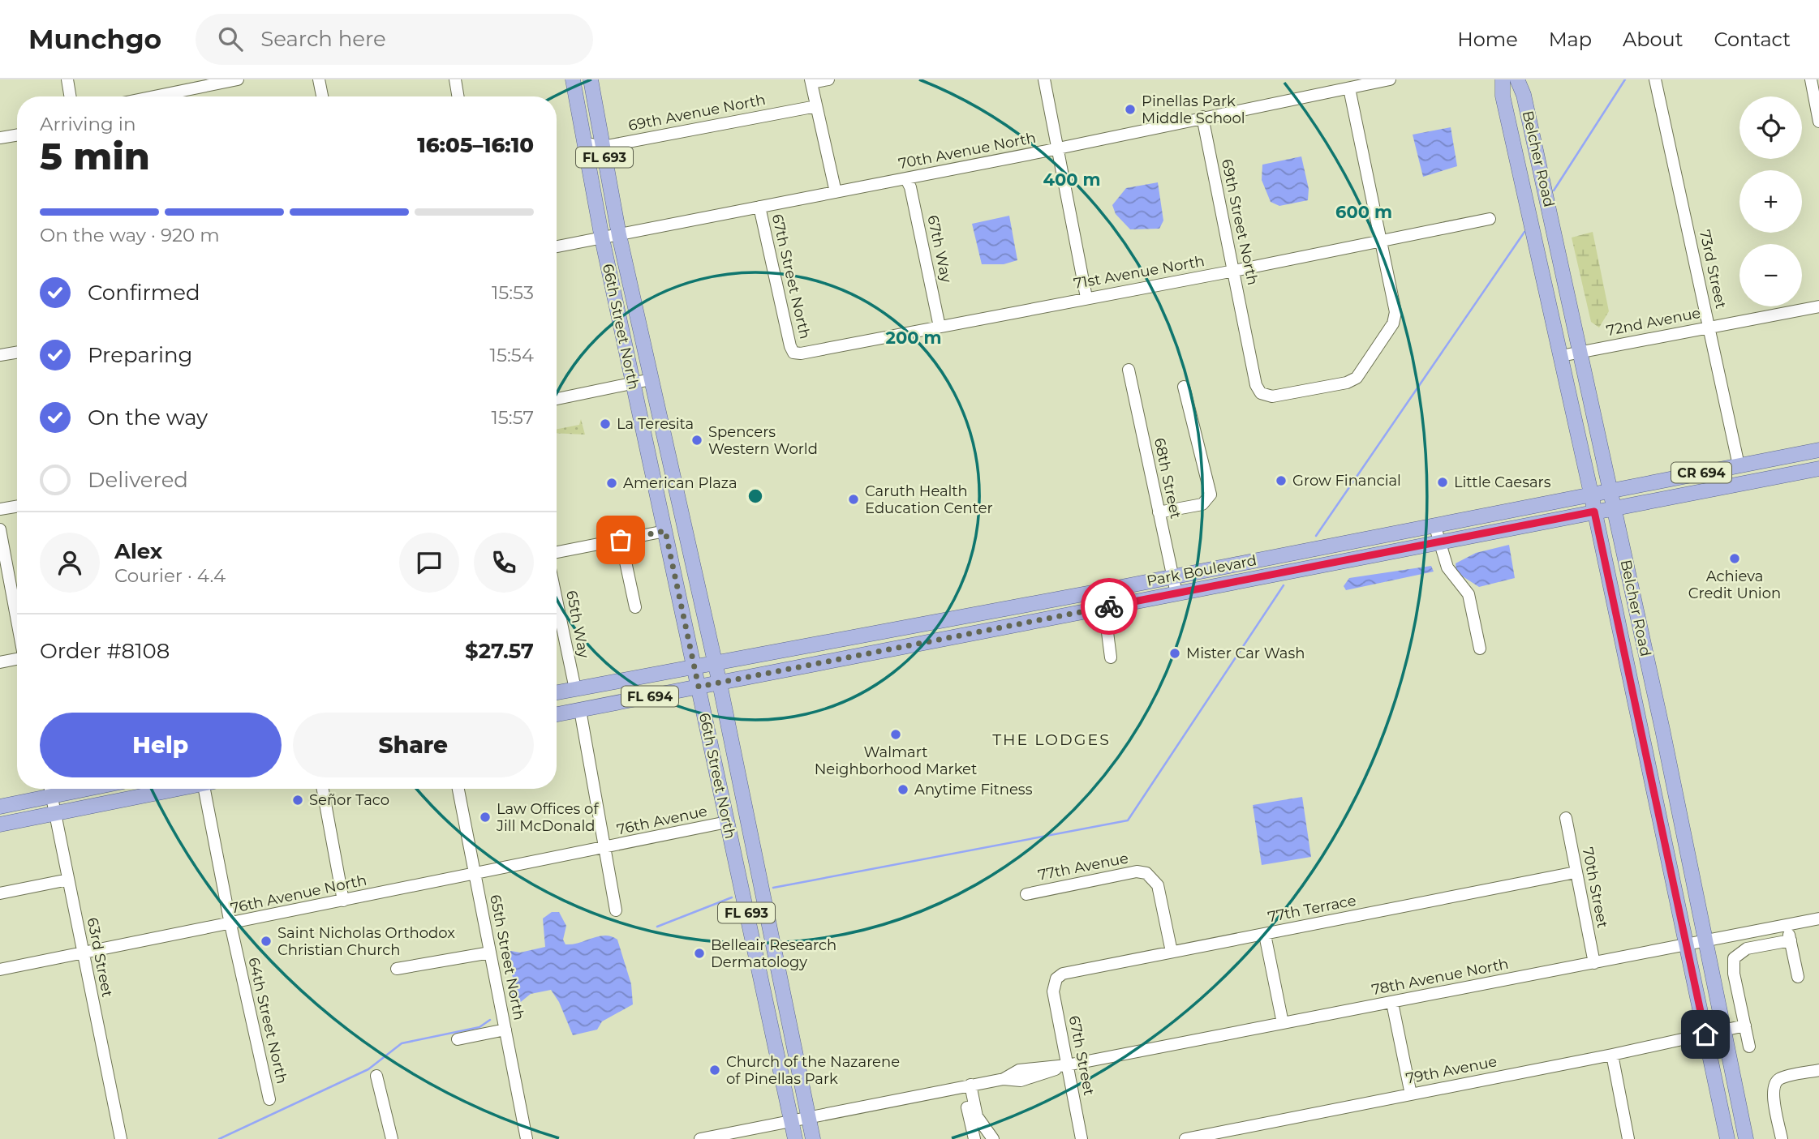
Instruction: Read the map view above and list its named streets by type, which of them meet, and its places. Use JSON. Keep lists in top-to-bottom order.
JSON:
{
  "streets": {
    "main road": [
      "FL 693",
      "Belcher Road",
      "66th Street North",
      "CR 694",
      "Park Boulevard",
      "FL 694"
    ],
    "street": [
      "69th Avenue North",
      "70th Avenue North",
      "69th Street North",
      "67th Way",
      "73rd Street",
      "71st Avenue North",
      "67th Street North",
      "72nd Avenue",
      "68th Street",
      "65th Way",
      "76th Avenue",
      "77th Avenue",
      "70th Street",
      "76th Avenue North",
      "77th Terrace",
      "63rd Street",
      "65th Street North",
      "78th Avenue North",
      "64th Street North",
      "67th Street",
      "79th Avenue"
    ]
  },
  "crossings": [
    ["69th Avenue North", "66th Street North"],
    ["70th Avenue North", "69th Street North"],
    ["70th Avenue North", "67th Way"],
    ["70th Avenue North", "67th Street North"],
    ["70th Avenue North", "66th Street North"],
    ["Belcher Road", "72nd Avenue"],
    ["Belcher Road", "Park Boulevard"],
    ["Belcher Road", "78th Avenue North"],
    ["Belcher Road", "79th Avenue"],
    ["69th Street North", "71st Avenue North"],
    ["67th Way", "71st Avenue North"],
    ["73rd Street", "72nd Avenue"],
    ["73rd Street", "Park Boulevard"],
    ["71st Avenue North", "67th Street North"],
    ["66th Street North", "Park Boulevard"],
    ["66th Street North", "76th Avenue"],
    ["66th Street North", "78th Avenue North"],
    ["68th Street", "Park Boulevard"],
    ["Park Boulevard", "65th Way"],
    ["76th Avenue", "76th Avenue North"],
    ["77th Avenue", "77th Terrace"],
    ["70th Street", "77th Terrace"],
    ["70th Street", "78th Avenue North"],
    ["76th Avenue North", "63rd Street"],
    ["76th Avenue North", "65th Street North"],
    ["76th Avenue North", "64th Street North"],
    ["77th Terrace", "67th Street"],
    ["78th Avenue North", "67th Street"]
  ],
  "districts": ["THE LODGES"],
  "places": [
    "Pinellas Park Middle School",
    "La Teresita",
    "Spencers Western World",
    "Grow Financial",
    "Little Caesars",
    "American Plaza",
    "Caruth Health Education Center",
    "Achieva Credit Union",
    "Mister Car Wash",
    "Walmart Neighborhood Market",
    "Anytime Fitness",
    "Señor Taco",
    "Law Offices of Jill McDonald",
    "Saint Nicholas Orthodox Christian Church",
    "Belleair Research Dermatology",
    "Church of the Nazarene of Pinellas Park"
  ],
  "page": {
    "header": "Munchgo",
    "search": "Search here",
    "nav": [
      "Home",
      "Map",
      "About",
      "Contact"
    ],
    "map_buttons": ["+", "−"],
    "heading": ["5 min", "Arriving in", "16:05–16:10"],
    "panel": [
      "Alex",
      "Courier · 4.4",
      "Order #8108",
      "$27.57"
    ],
    "bar": "On the way · 920 m",
    "list": [
      ["Confirmed", "15:53"],
      ["Preparing", "15:54"],
      ["On the way", "15:57"],
      "Delivered"
    ],
    "buttons": ["Help", "Share"]
  },
  "rings": ["400 m", "600 m", "200 m"]
}
